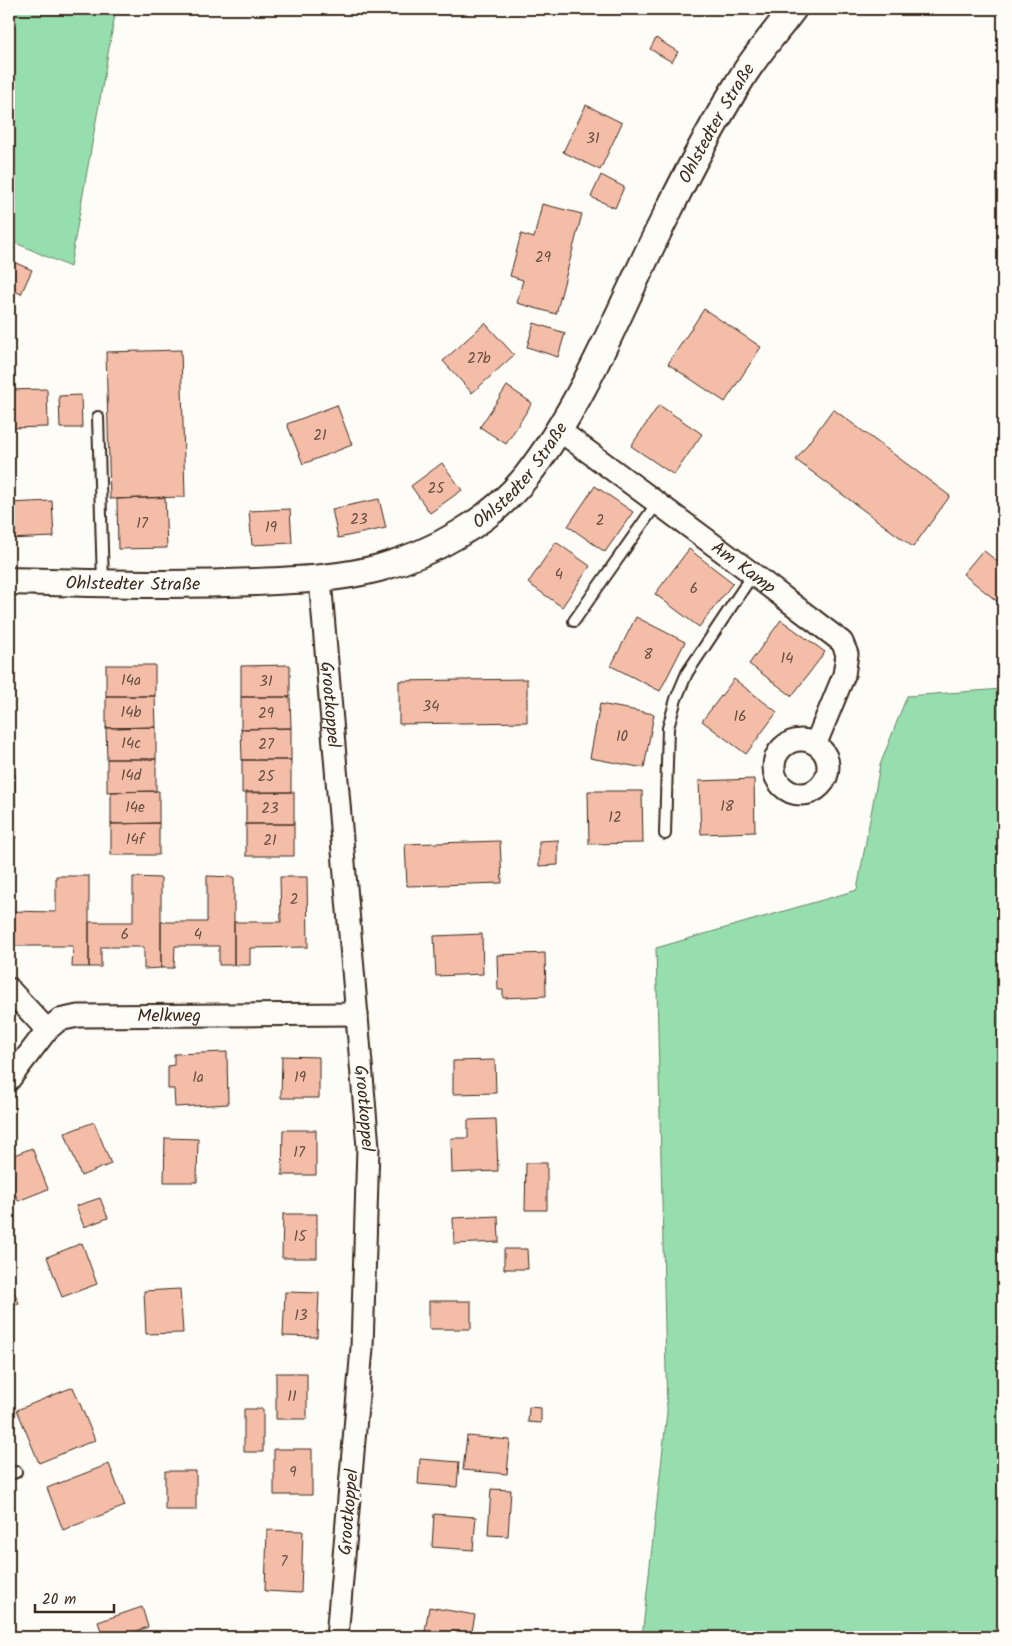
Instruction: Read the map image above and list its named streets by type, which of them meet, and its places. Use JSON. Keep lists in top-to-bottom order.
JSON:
{
  "streets": {
    "street": [
      "Ohlstedter Straße",
      "Am Kamp",
      "Grootkoppel",
      "Melkweg"
    ]
  },
  "crossings": [
    ["Ohlstedter Straße", "Am Kamp"],
    ["Ohlstedter Straße", "Grootkoppel"],
    ["Grootkoppel", "Melkweg"]
  ],
  "house_numbers": [
    "31",
    "29",
    "27b",
    "21",
    "25",
    "23",
    "2",
    "17",
    "19",
    "4",
    "6",
    "8",
    "14",
    "14a",
    "31",
    "34",
    "14b",
    "29",
    "16",
    "10",
    "14c",
    "27",
    "14d",
    "25",
    "18",
    "14e",
    "23",
    "12",
    "14f",
    "21",
    "2",
    "6",
    "4",
    "1a",
    "19",
    "17",
    "15",
    "13",
    "11",
    "9",
    "7"
  ],
  "scale_bar": "20 m"
}
